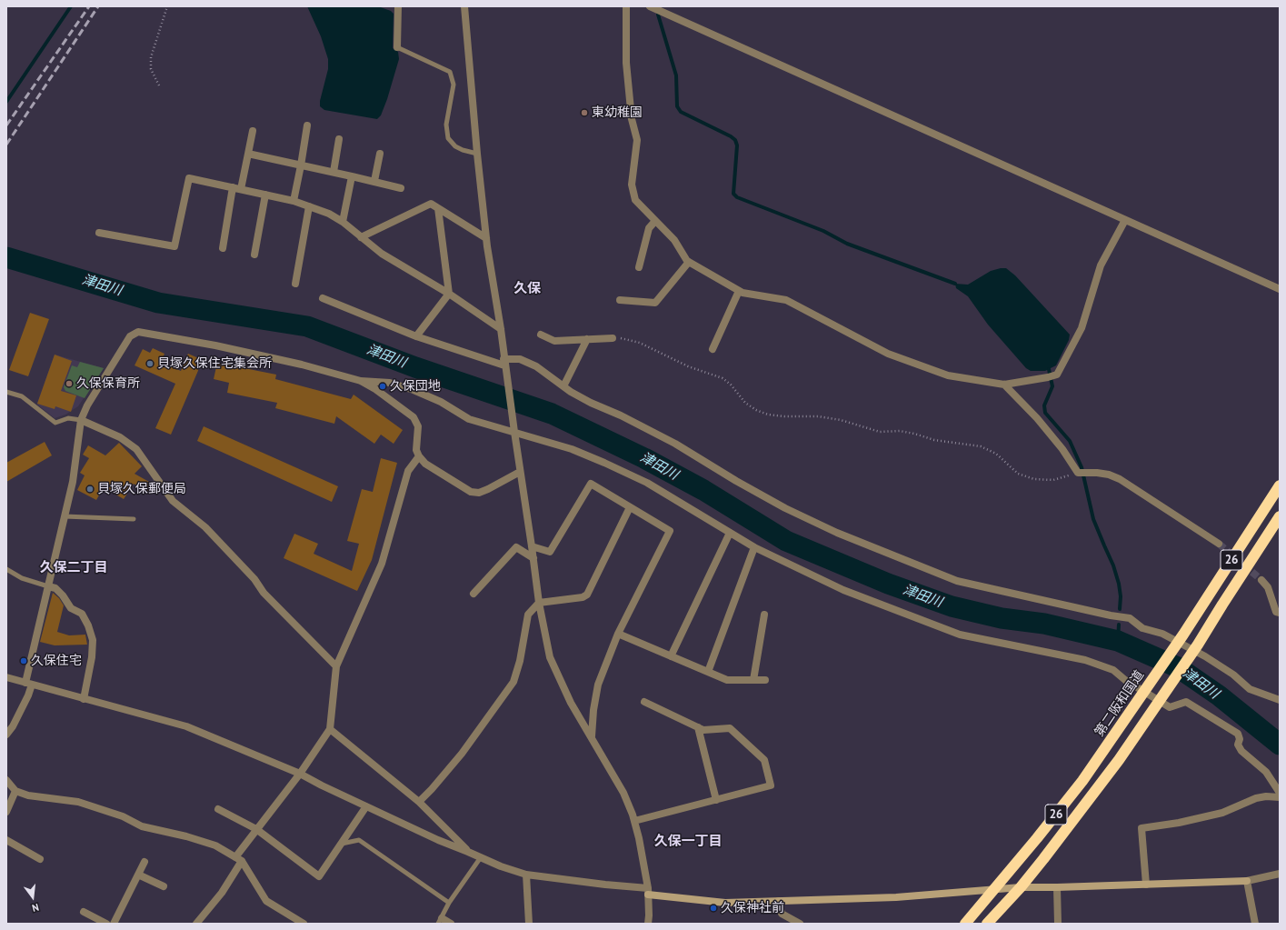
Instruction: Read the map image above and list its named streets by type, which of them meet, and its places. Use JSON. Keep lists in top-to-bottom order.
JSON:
{
  "streets": {
    "highway": ["26", "第二阪和国道"]
  },
  "districts": ["久保", "久保二丁目", "久保一丁目"],
  "water": ["津田川"],
  "places": [
    "東幼稚園",
    "貝塚久保住宅集会所",
    "久保保育所",
    "久保団地",
    "貝塚久保郵便局",
    "久保住宅",
    "久保神社前"
  ],
  "north": "bottom"
}
